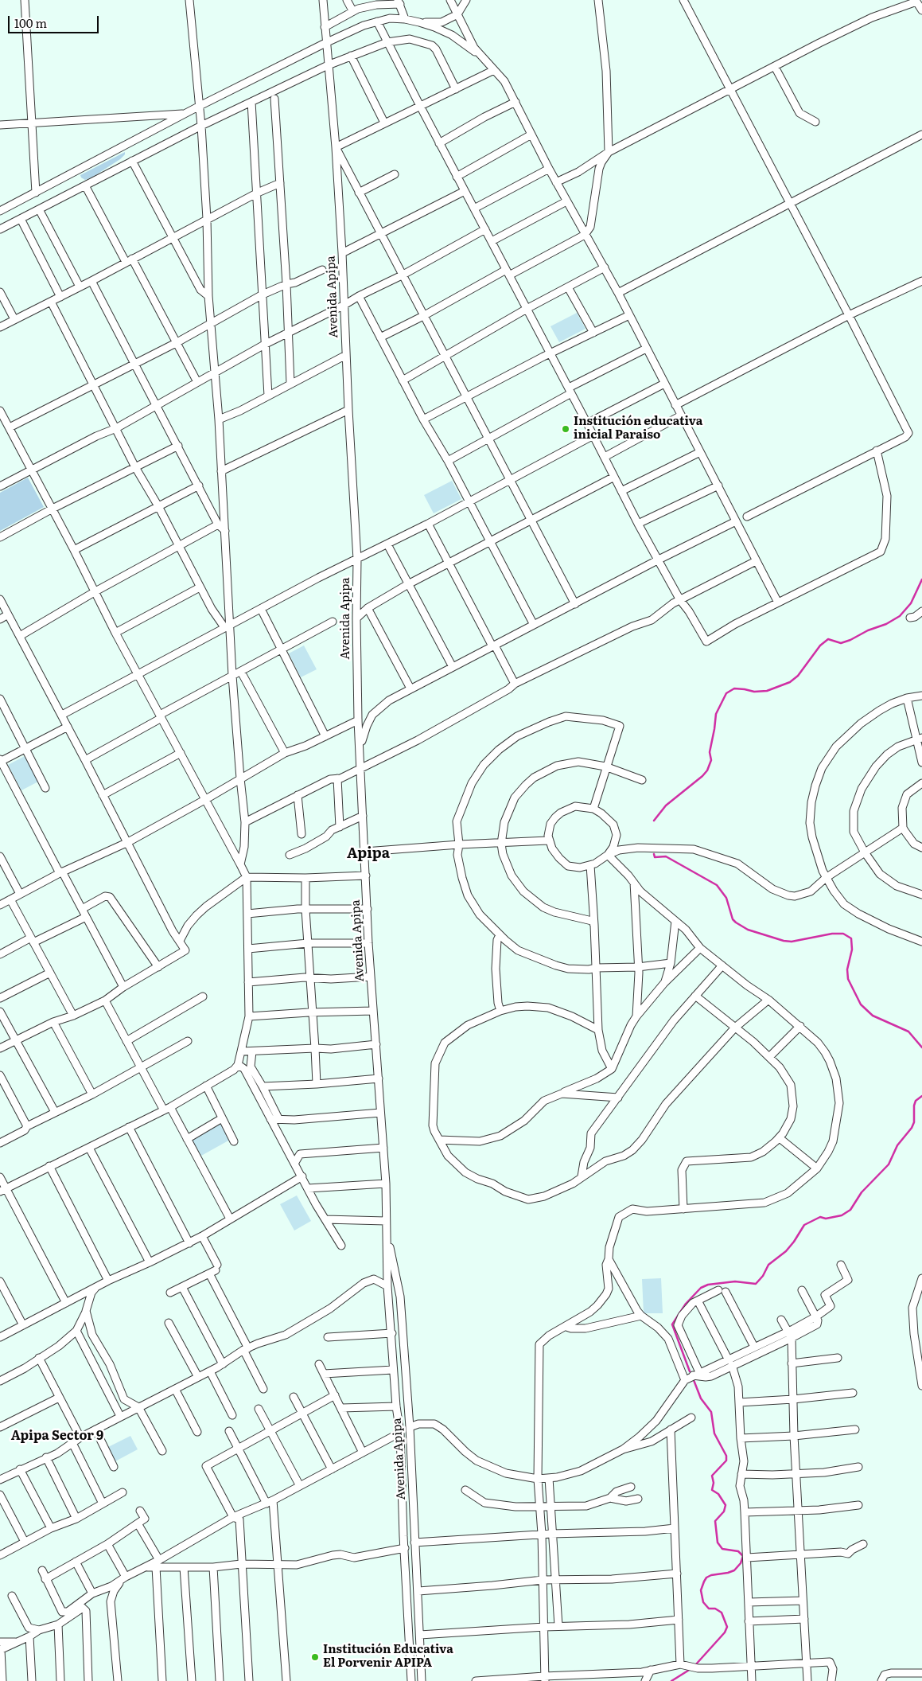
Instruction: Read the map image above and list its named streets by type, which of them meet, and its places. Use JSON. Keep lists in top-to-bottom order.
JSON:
{
  "streets": {
    "street": ["Avenida Apipa"]
  },
  "districts": ["Apipa", "Apipa Sector 9"],
  "places": ["Institución educativa inicial Paraiso", "Institución Educativa El Porvenir APIPA"],
  "scale_bar": "100 m"
}
